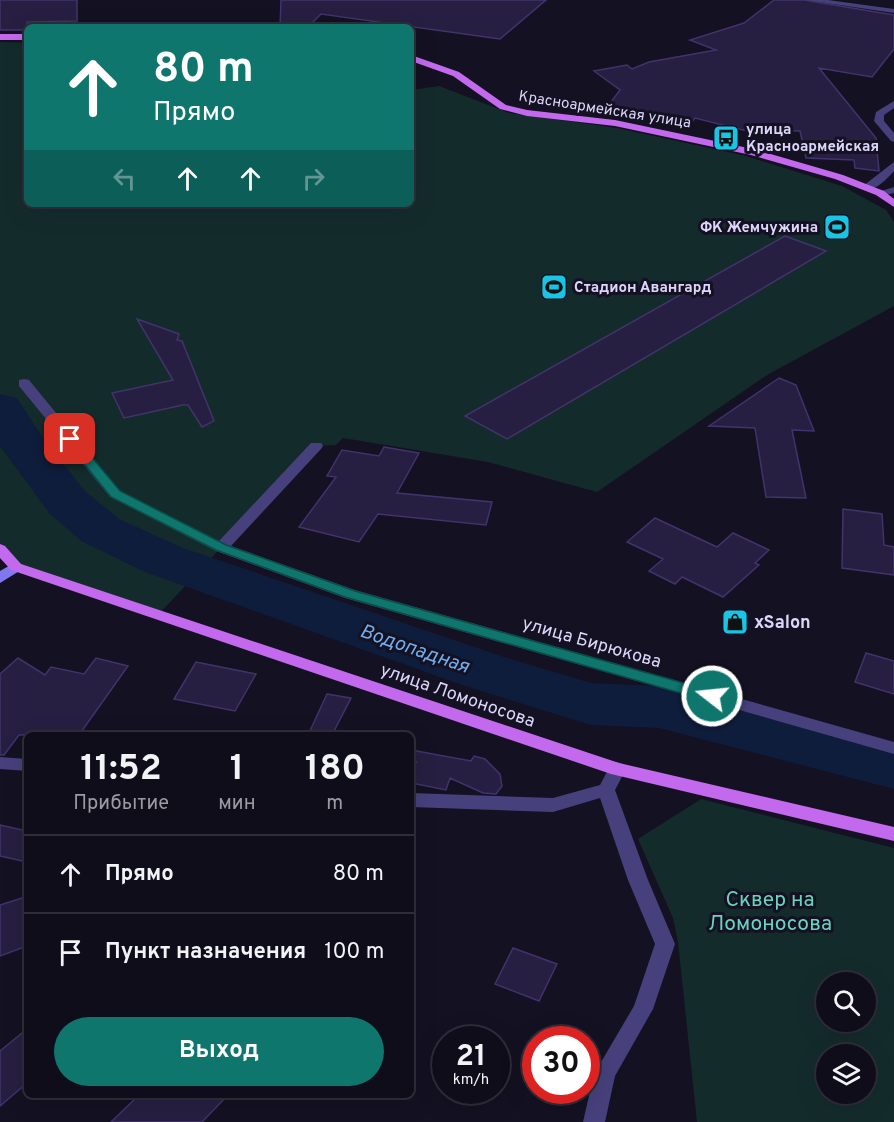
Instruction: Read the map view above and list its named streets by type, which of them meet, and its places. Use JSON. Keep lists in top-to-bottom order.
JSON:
{
  "streets": {
    "main road": ["Красноармейская улица", "улица Ломоносова"],
    "street": ["улица Бирюкова"]
  },
  "water": ["Водопадная"],
  "parks": ["Сквер на Ломоносова"],
  "places": {
    "bus stop": ["улица Красноармейская"],
    "sports": ["ФК Жемчужина", "Стадион Авангард"],
    "shop": ["xSalon"]
  },
  "page": {
    "turn": ["80 m", "Прямо"],
    "eta": [
      "11:52",
      "Прибытие",
      "1",
      "мин",
      "180",
      "m"
    ],
    "list": [
      {
        "name": "Прямо",
        "value": "80 m"
      },
      {
        "name": "Пункт назначения",
        "value": "100 m"
      }
    ],
    "buttons": "Выход",
    "speed": "21 km/h",
    "limit": "30"
  }
}
